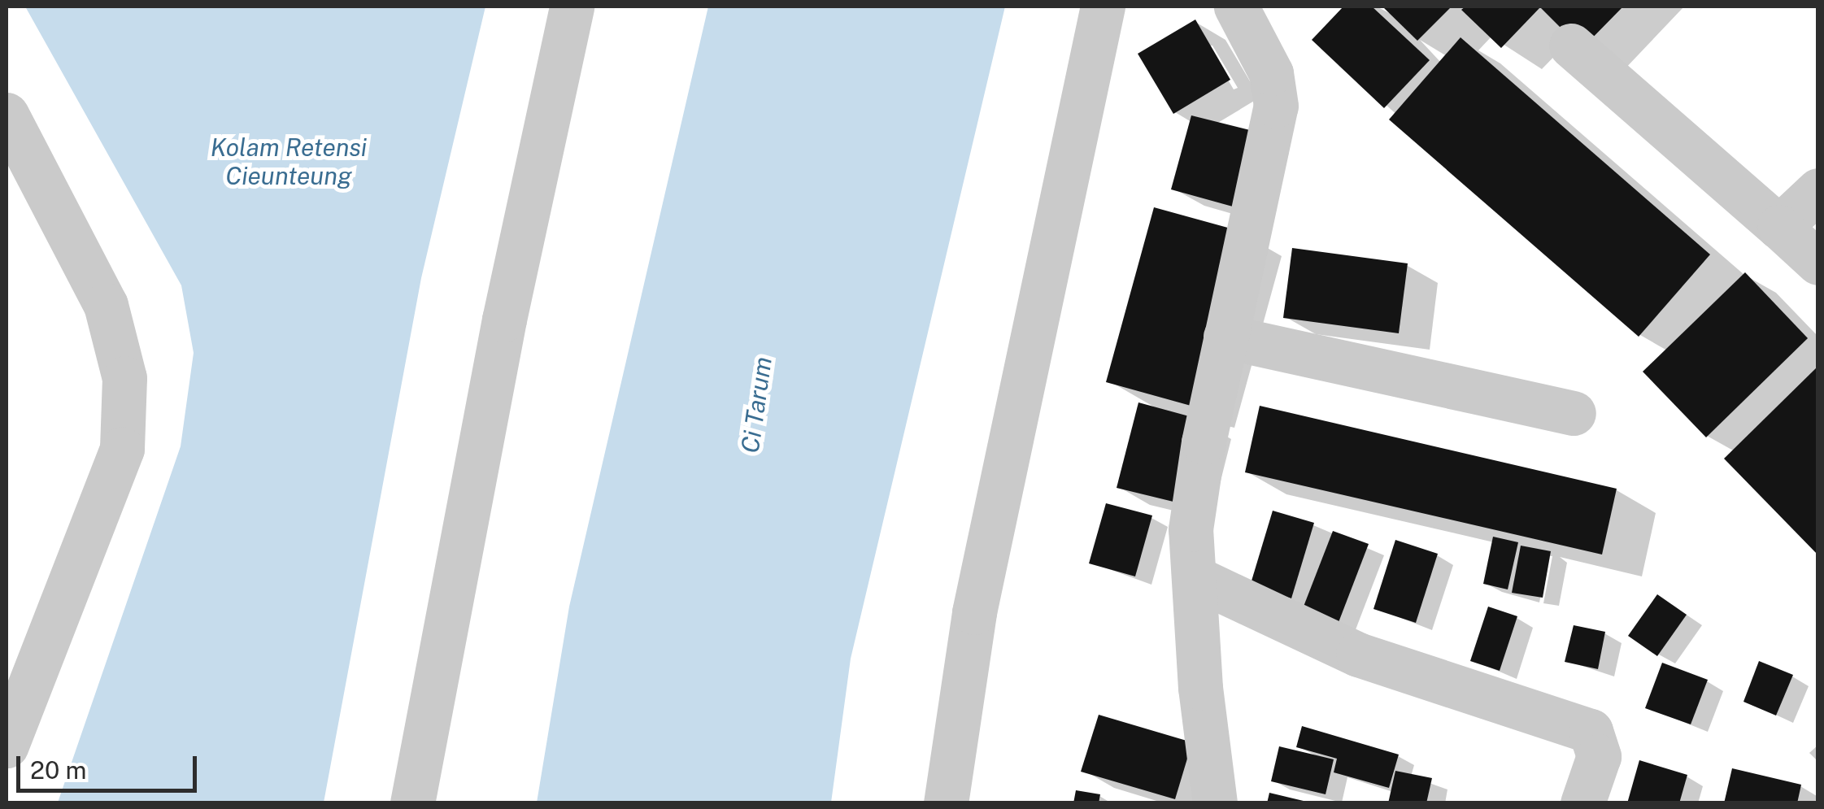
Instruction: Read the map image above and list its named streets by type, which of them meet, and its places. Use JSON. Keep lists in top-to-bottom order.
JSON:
{
  "water": ["Kolam Retensi Cieunteung", "Ci Tarum"],
  "scale_bar": "20 m"
}
